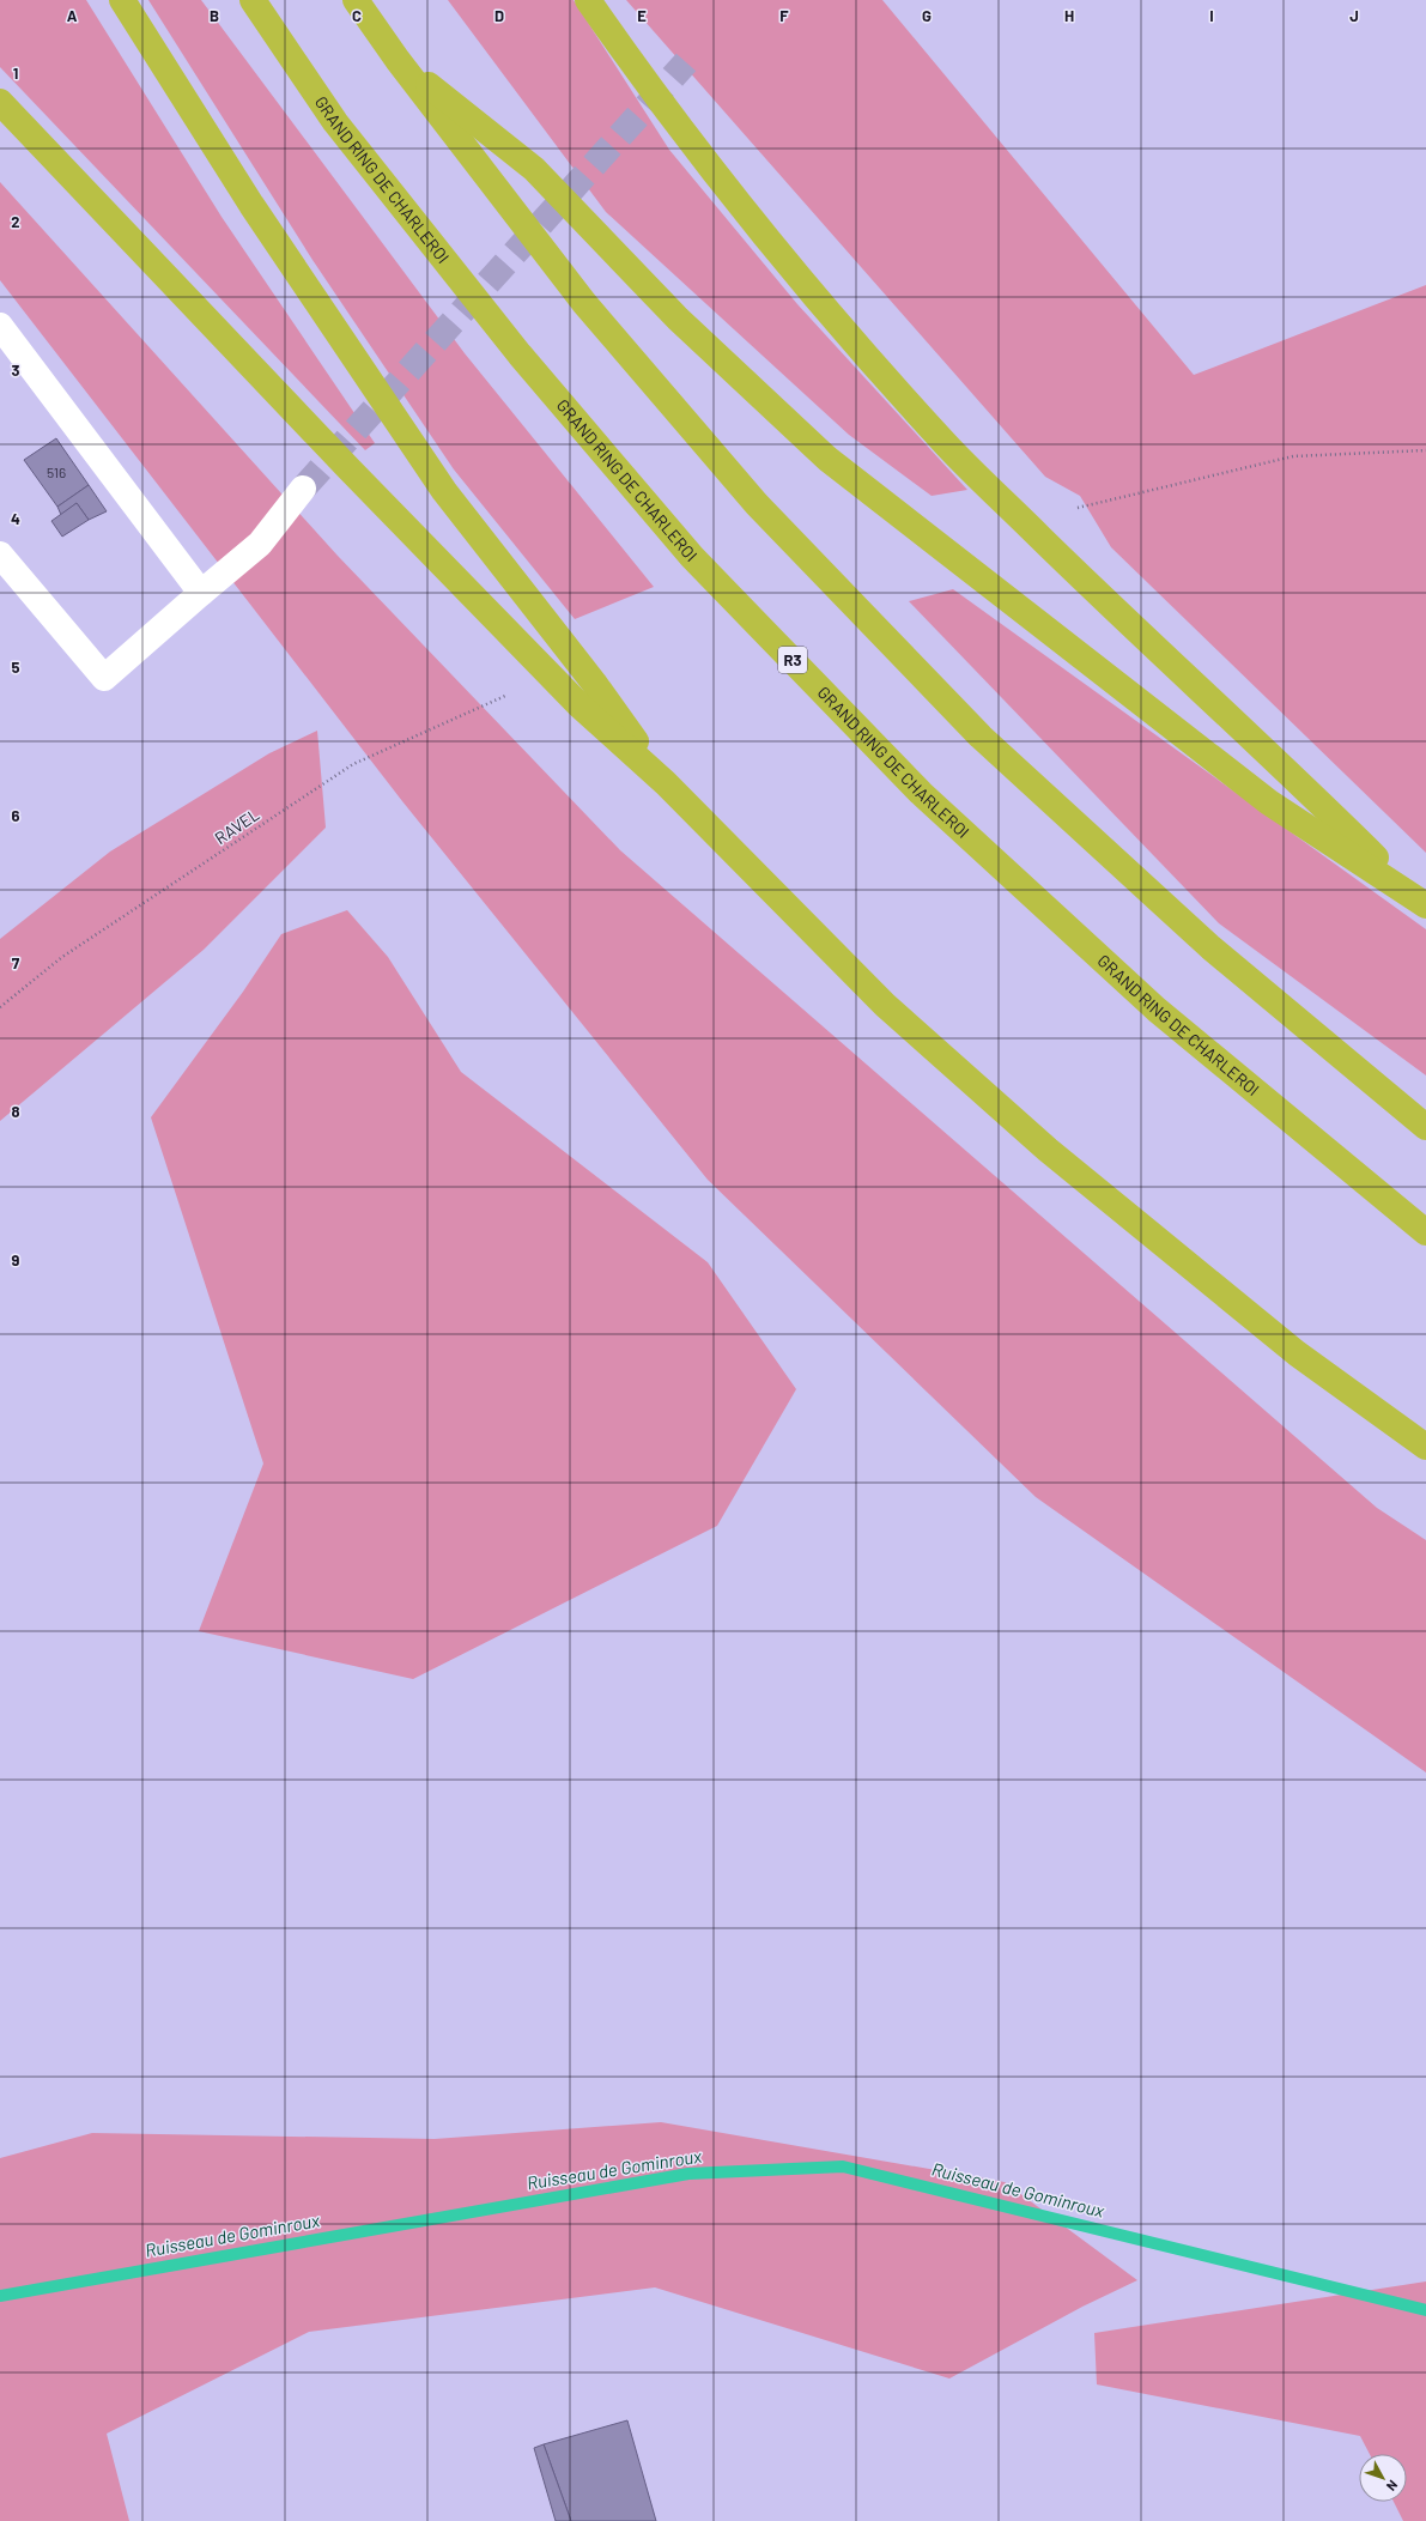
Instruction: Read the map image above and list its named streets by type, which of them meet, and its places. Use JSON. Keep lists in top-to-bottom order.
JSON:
{
  "streets": {
    "highway": ["GRAND RING DE CHARLEROI", "R3"],
    "path": ["RAVEL"]
  },
  "water": ["Ruisseau de Gominroux"],
  "house_numbers": ["516"],
  "north": "bottom right",
  "grid": {
    "columns": [
      "A",
      "B",
      "C",
      "D",
      "E",
      "F",
      "G",
      "H",
      "I",
      "J"
    ],
    "rows": [
      "1",
      "2",
      "3",
      "4",
      "5",
      "6",
      "7",
      "8",
      "9"
    ]
  }
}
